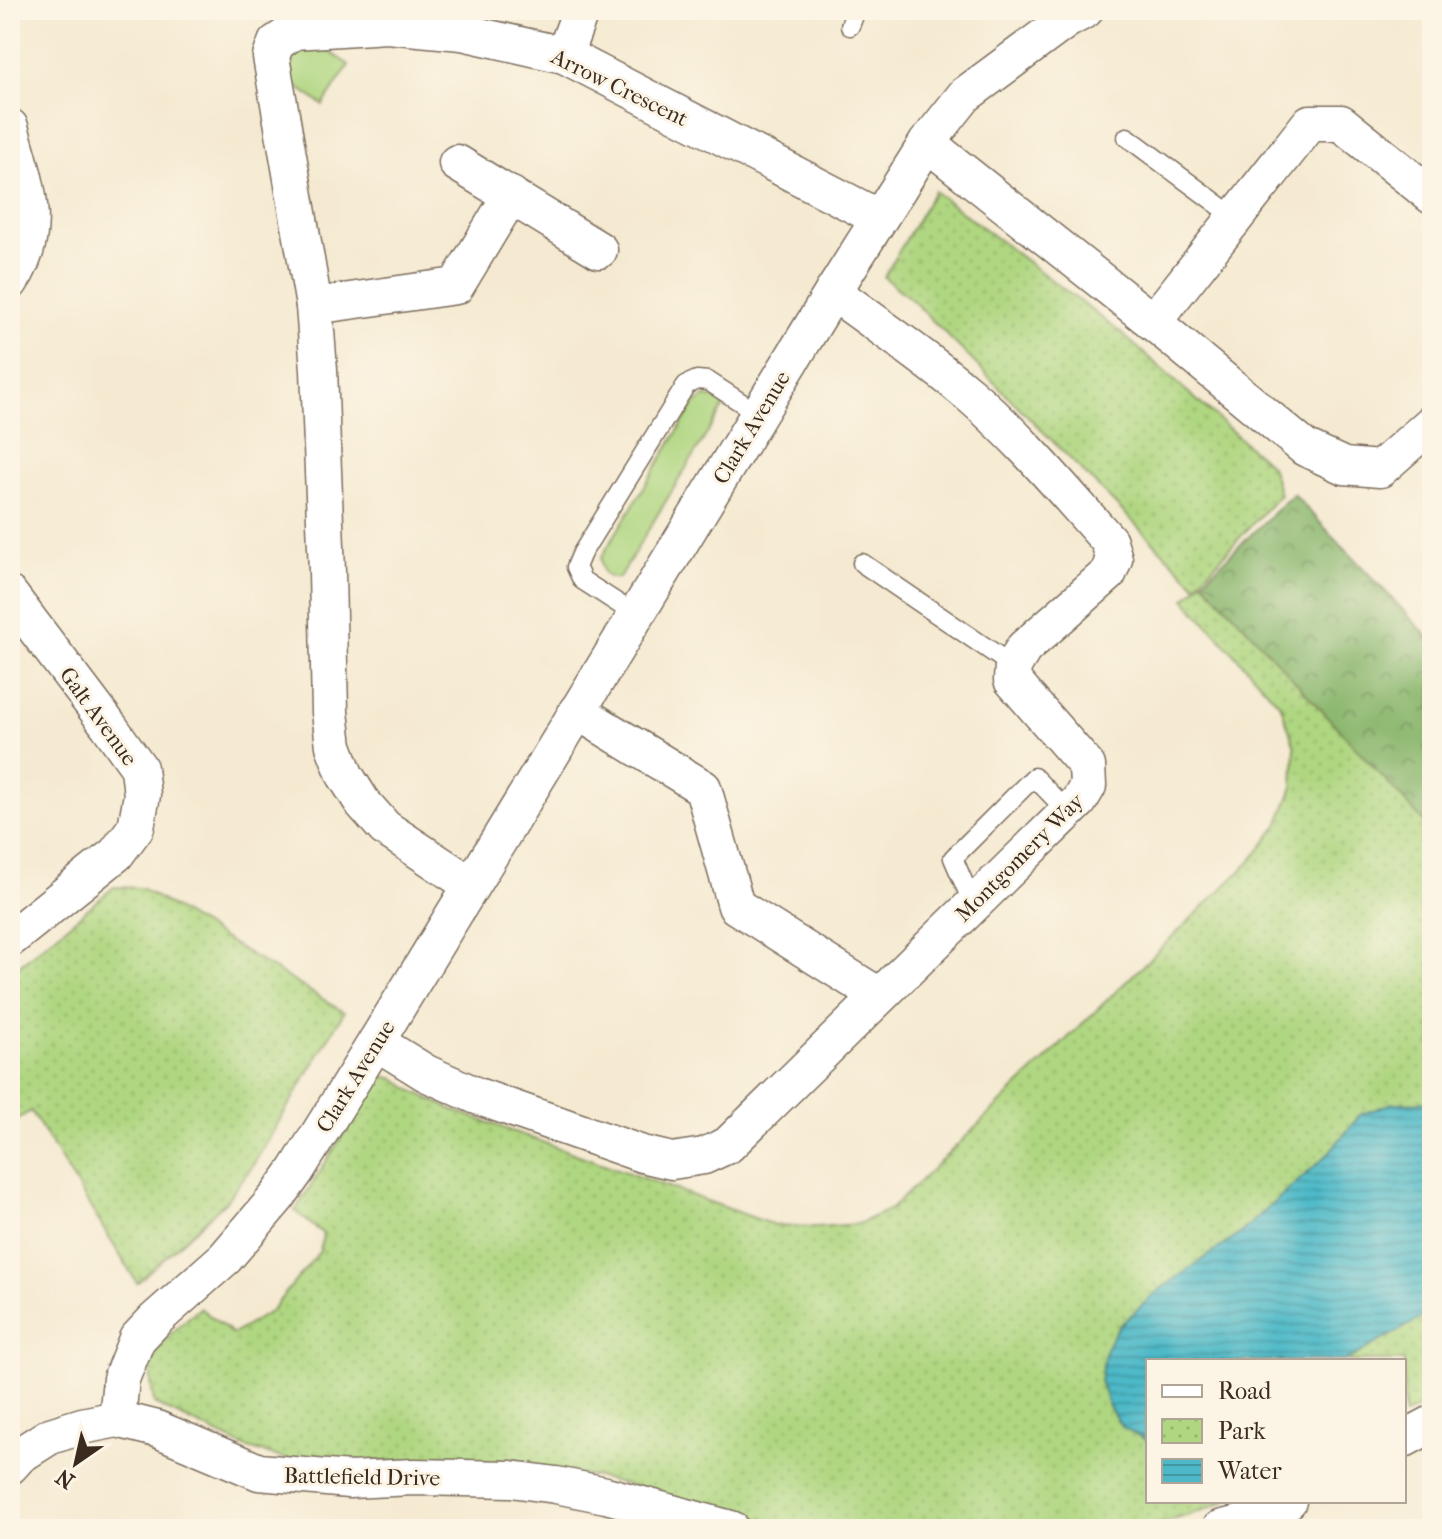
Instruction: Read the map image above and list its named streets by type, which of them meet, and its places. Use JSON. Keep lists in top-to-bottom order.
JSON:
{
  "streets": {
    "street": [
      "Arrow Crescent",
      "Clark Avenue",
      "Galt Avenue",
      "Montgomery Way",
      "Battlefield Drive"
    ]
  },
  "crossings": [
    ["Arrow Crescent", "Clark Avenue"],
    ["Clark Avenue", "Montgomery Way"],
    ["Clark Avenue", "Battlefield Drive"]
  ],
  "legend": ["Road", "Park", "Water"],
  "north": "bottom left"
}
